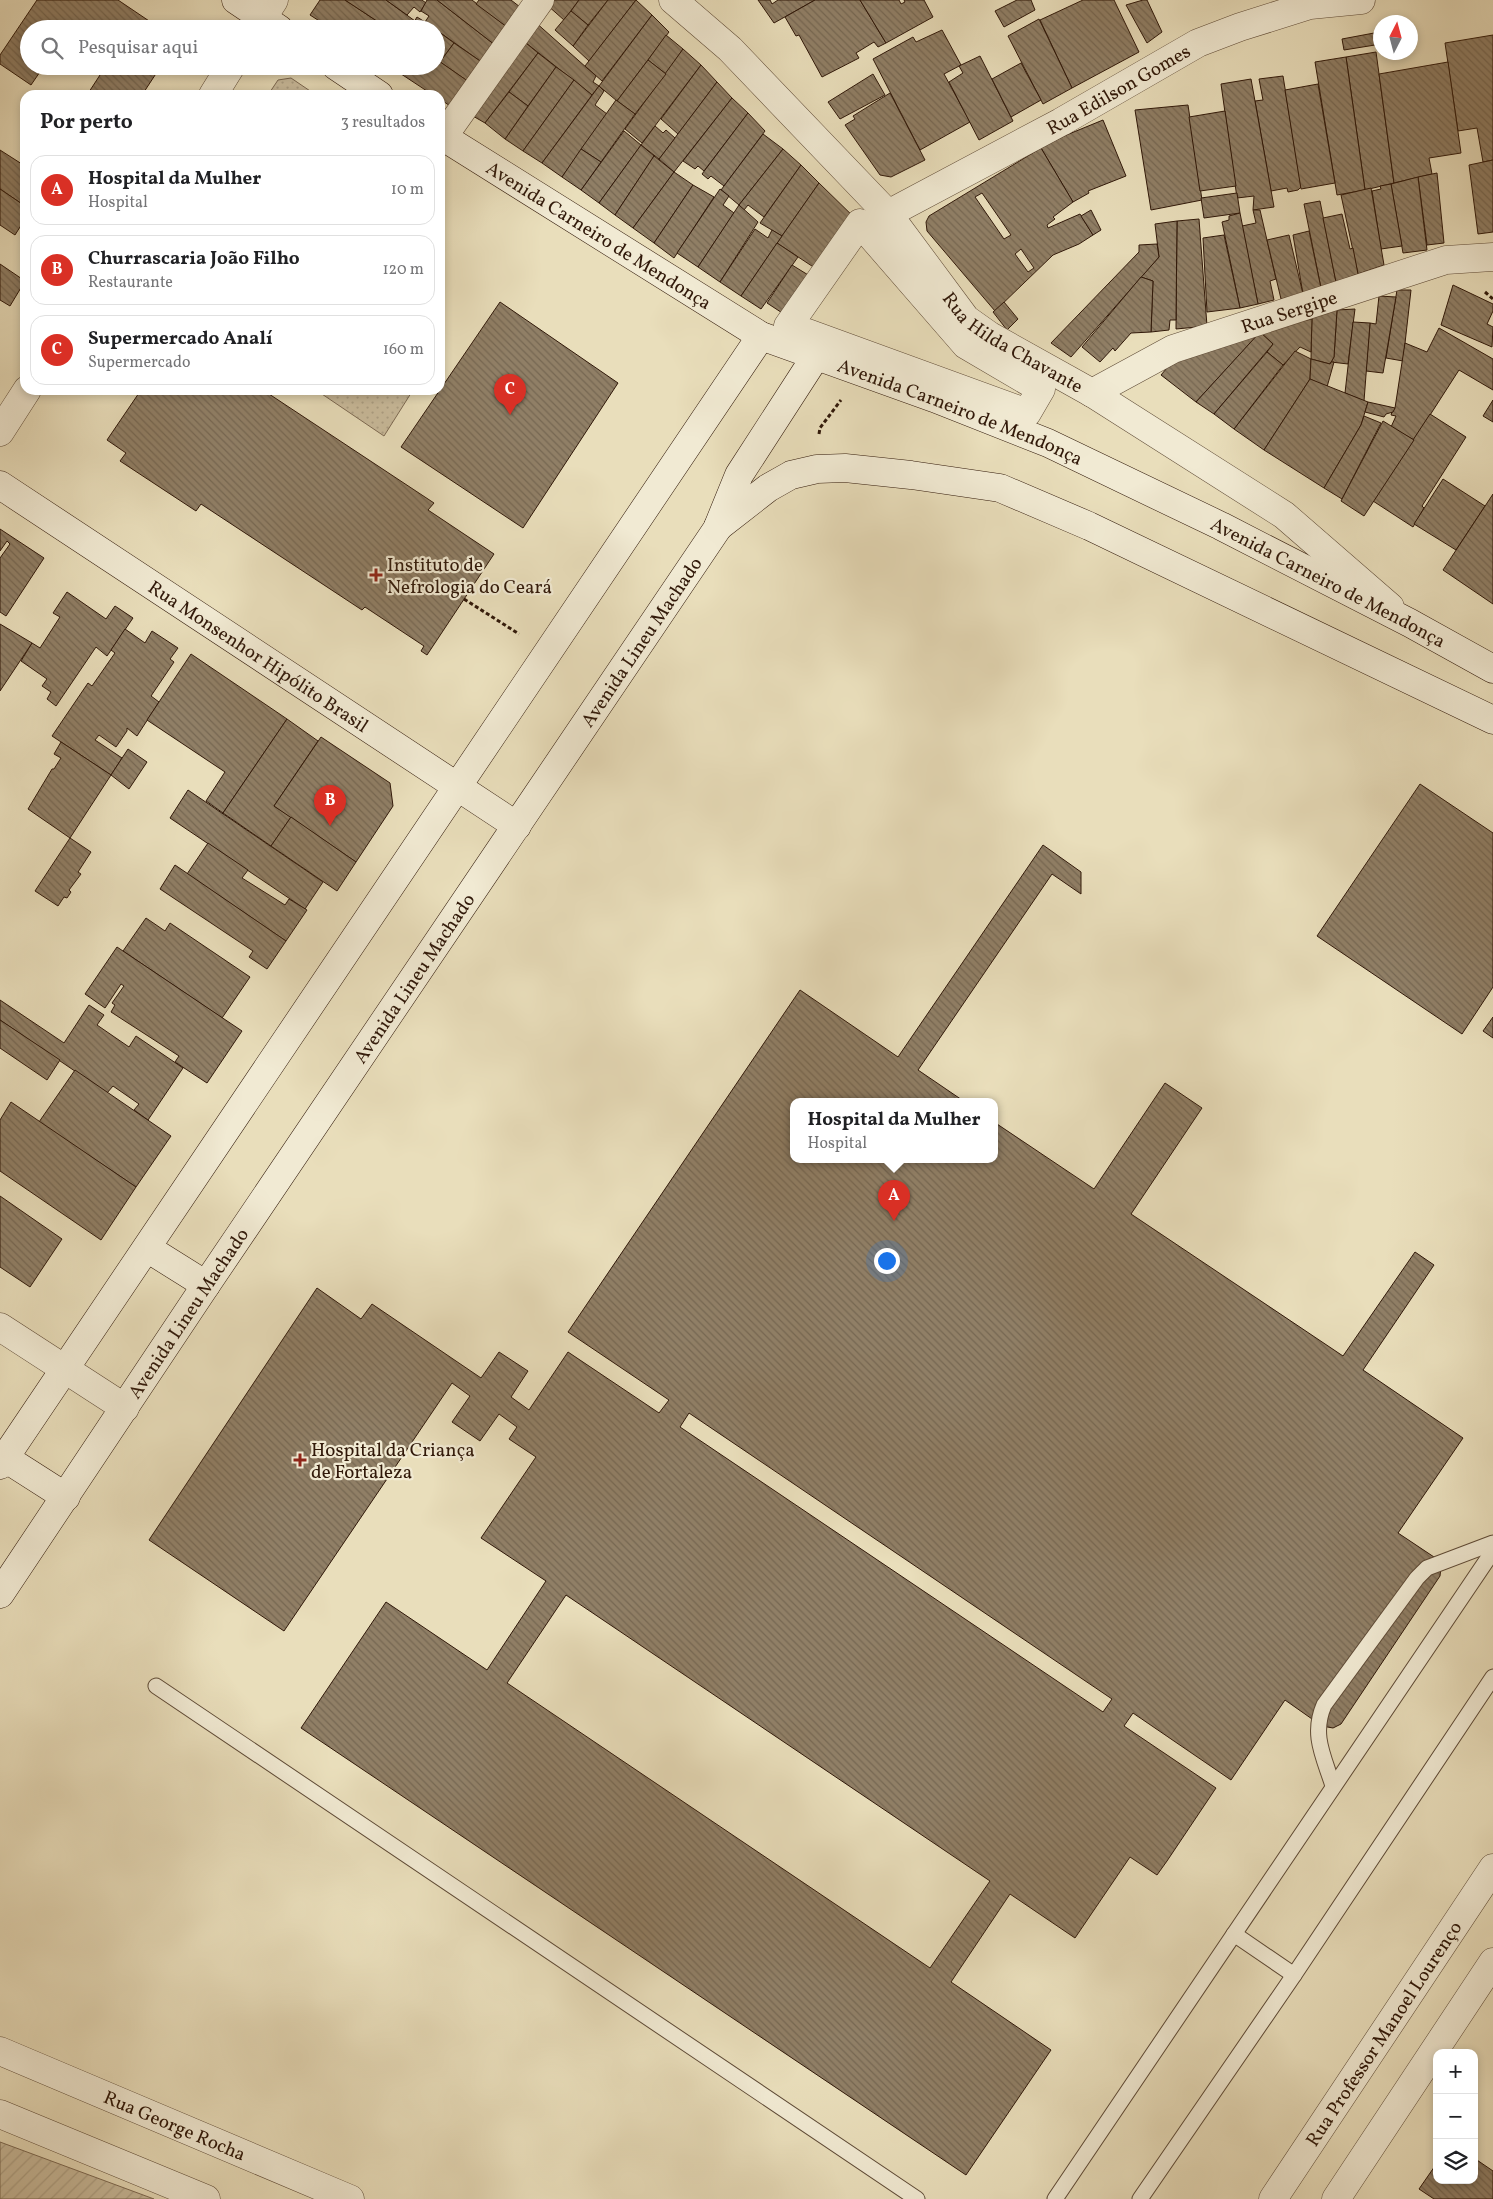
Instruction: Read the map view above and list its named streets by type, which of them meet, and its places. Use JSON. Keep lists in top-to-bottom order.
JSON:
{
  "streets": {
    "street": [
      "Rua Edilson Gomes",
      "Avenida Carneiro de Mendonça",
      "Rua Sergipe",
      "Rua Hilda Chavante",
      "Avenida Lineu Machado",
      "Rua Monsenhor Hipólito Brasil",
      "Rua Professor Manoel Lourenço",
      "Rua George Rocha"
    ]
  },
  "crossings": [
    ["Rua Edilson Gomes", "Rua Hilda Chavante"],
    ["Avenida Carneiro de Mendonça", "Rua Hilda Chavante"],
    ["Avenida Carneiro de Mendonça", "Avenida Lineu Machado"],
    ["Rua Sergipe", "Rua Hilda Chavante"],
    ["Avenida Lineu Machado", "Rua Monsenhor Hipólito Brasil"]
  ],
  "places": {
    "health": ["Instituto de Nefrologia do Ceará", "Hospital da Criança de Fortaleza"]
  },
  "north": "top",
  "page": {
    "search": "Pesquisar aqui",
    "heading": ["Por perto", "3 resultados"],
    "list": [
      {
        "mark": "A",
        "name": "Hospital da Mulher",
        "note": "Hospital",
        "value": "10 m"
      },
      {
        "mark": "B",
        "name": "Churrascaria João Filho",
        "note": "Restaurante",
        "value": "120 m"
      },
      {
        "mark": "C",
        "name": "Supermercado Analí",
        "note": "Supermercado",
        "value": "160 m"
      }
    ],
    "pins": ["C", "B", "A"],
    "popup": ["Hospital da Mulher", "Hospital"],
    "map_buttons": ["+", "−"]
  }
}
